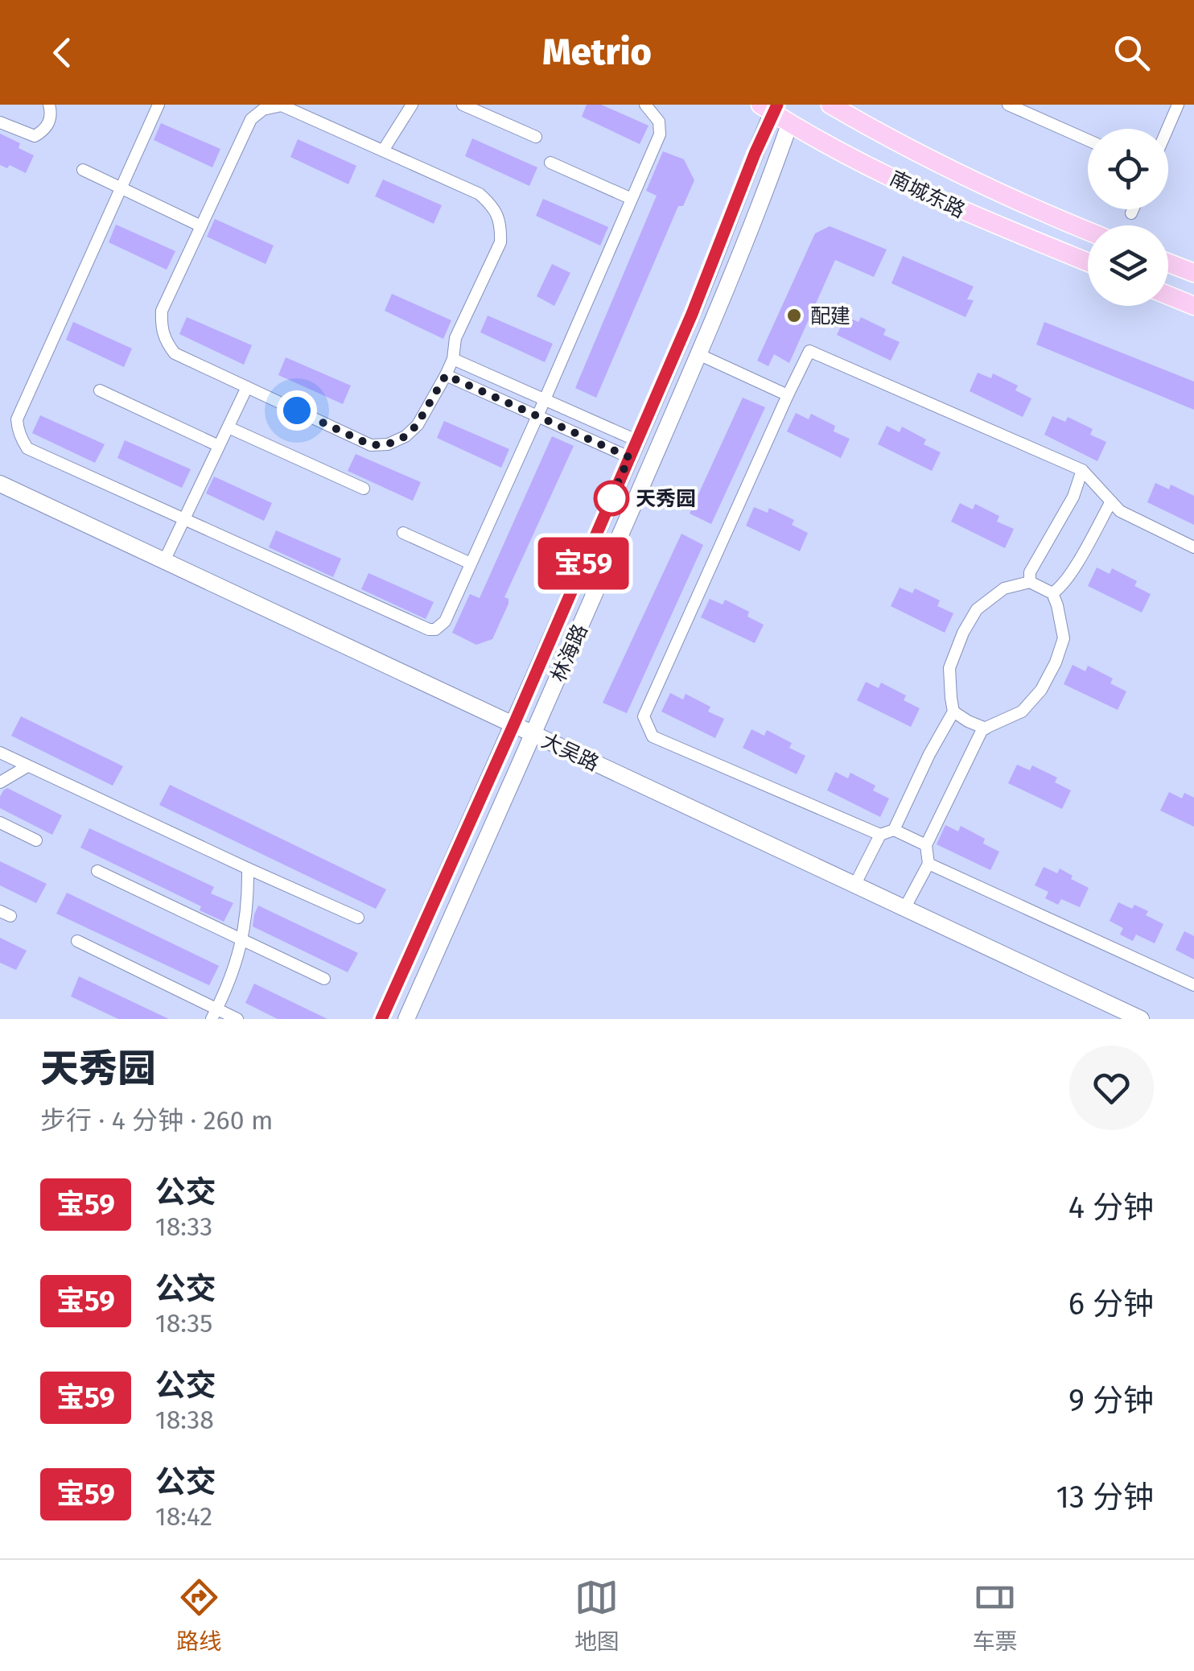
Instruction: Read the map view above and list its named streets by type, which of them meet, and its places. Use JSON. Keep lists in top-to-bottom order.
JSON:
{
  "streets": {
    "main road": ["南城东路", "林海路", "大吴路"]
  },
  "crossings": [
    ["南城东路", "林海路"],
    ["林海路", "大吴路"]
  ],
  "places": ["配建", "天秀园"],
  "lines": ["bus line 宝59"],
  "page": {
    "header": "Metrio",
    "on_map": "宝59",
    "heading": ["天秀园", "步行 · 4 分钟 · 260 m"],
    "list": [
      {
        "mark": "宝59",
        "name": "公交",
        "note": "18:33",
        "value": "4 分钟"
      },
      {
        "mark": "宝59",
        "name": "公交",
        "note": "18:35",
        "value": "6 分钟"
      },
      {
        "mark": "宝59",
        "name": "公交",
        "note": "18:38",
        "value": "9 分钟"
      },
      {
        "mark": "宝59",
        "name": "公交",
        "note": "18:42",
        "value": "13 分钟"
      }
    ],
    "tabs": ["路线", "地图", "车票"]
  }
}
